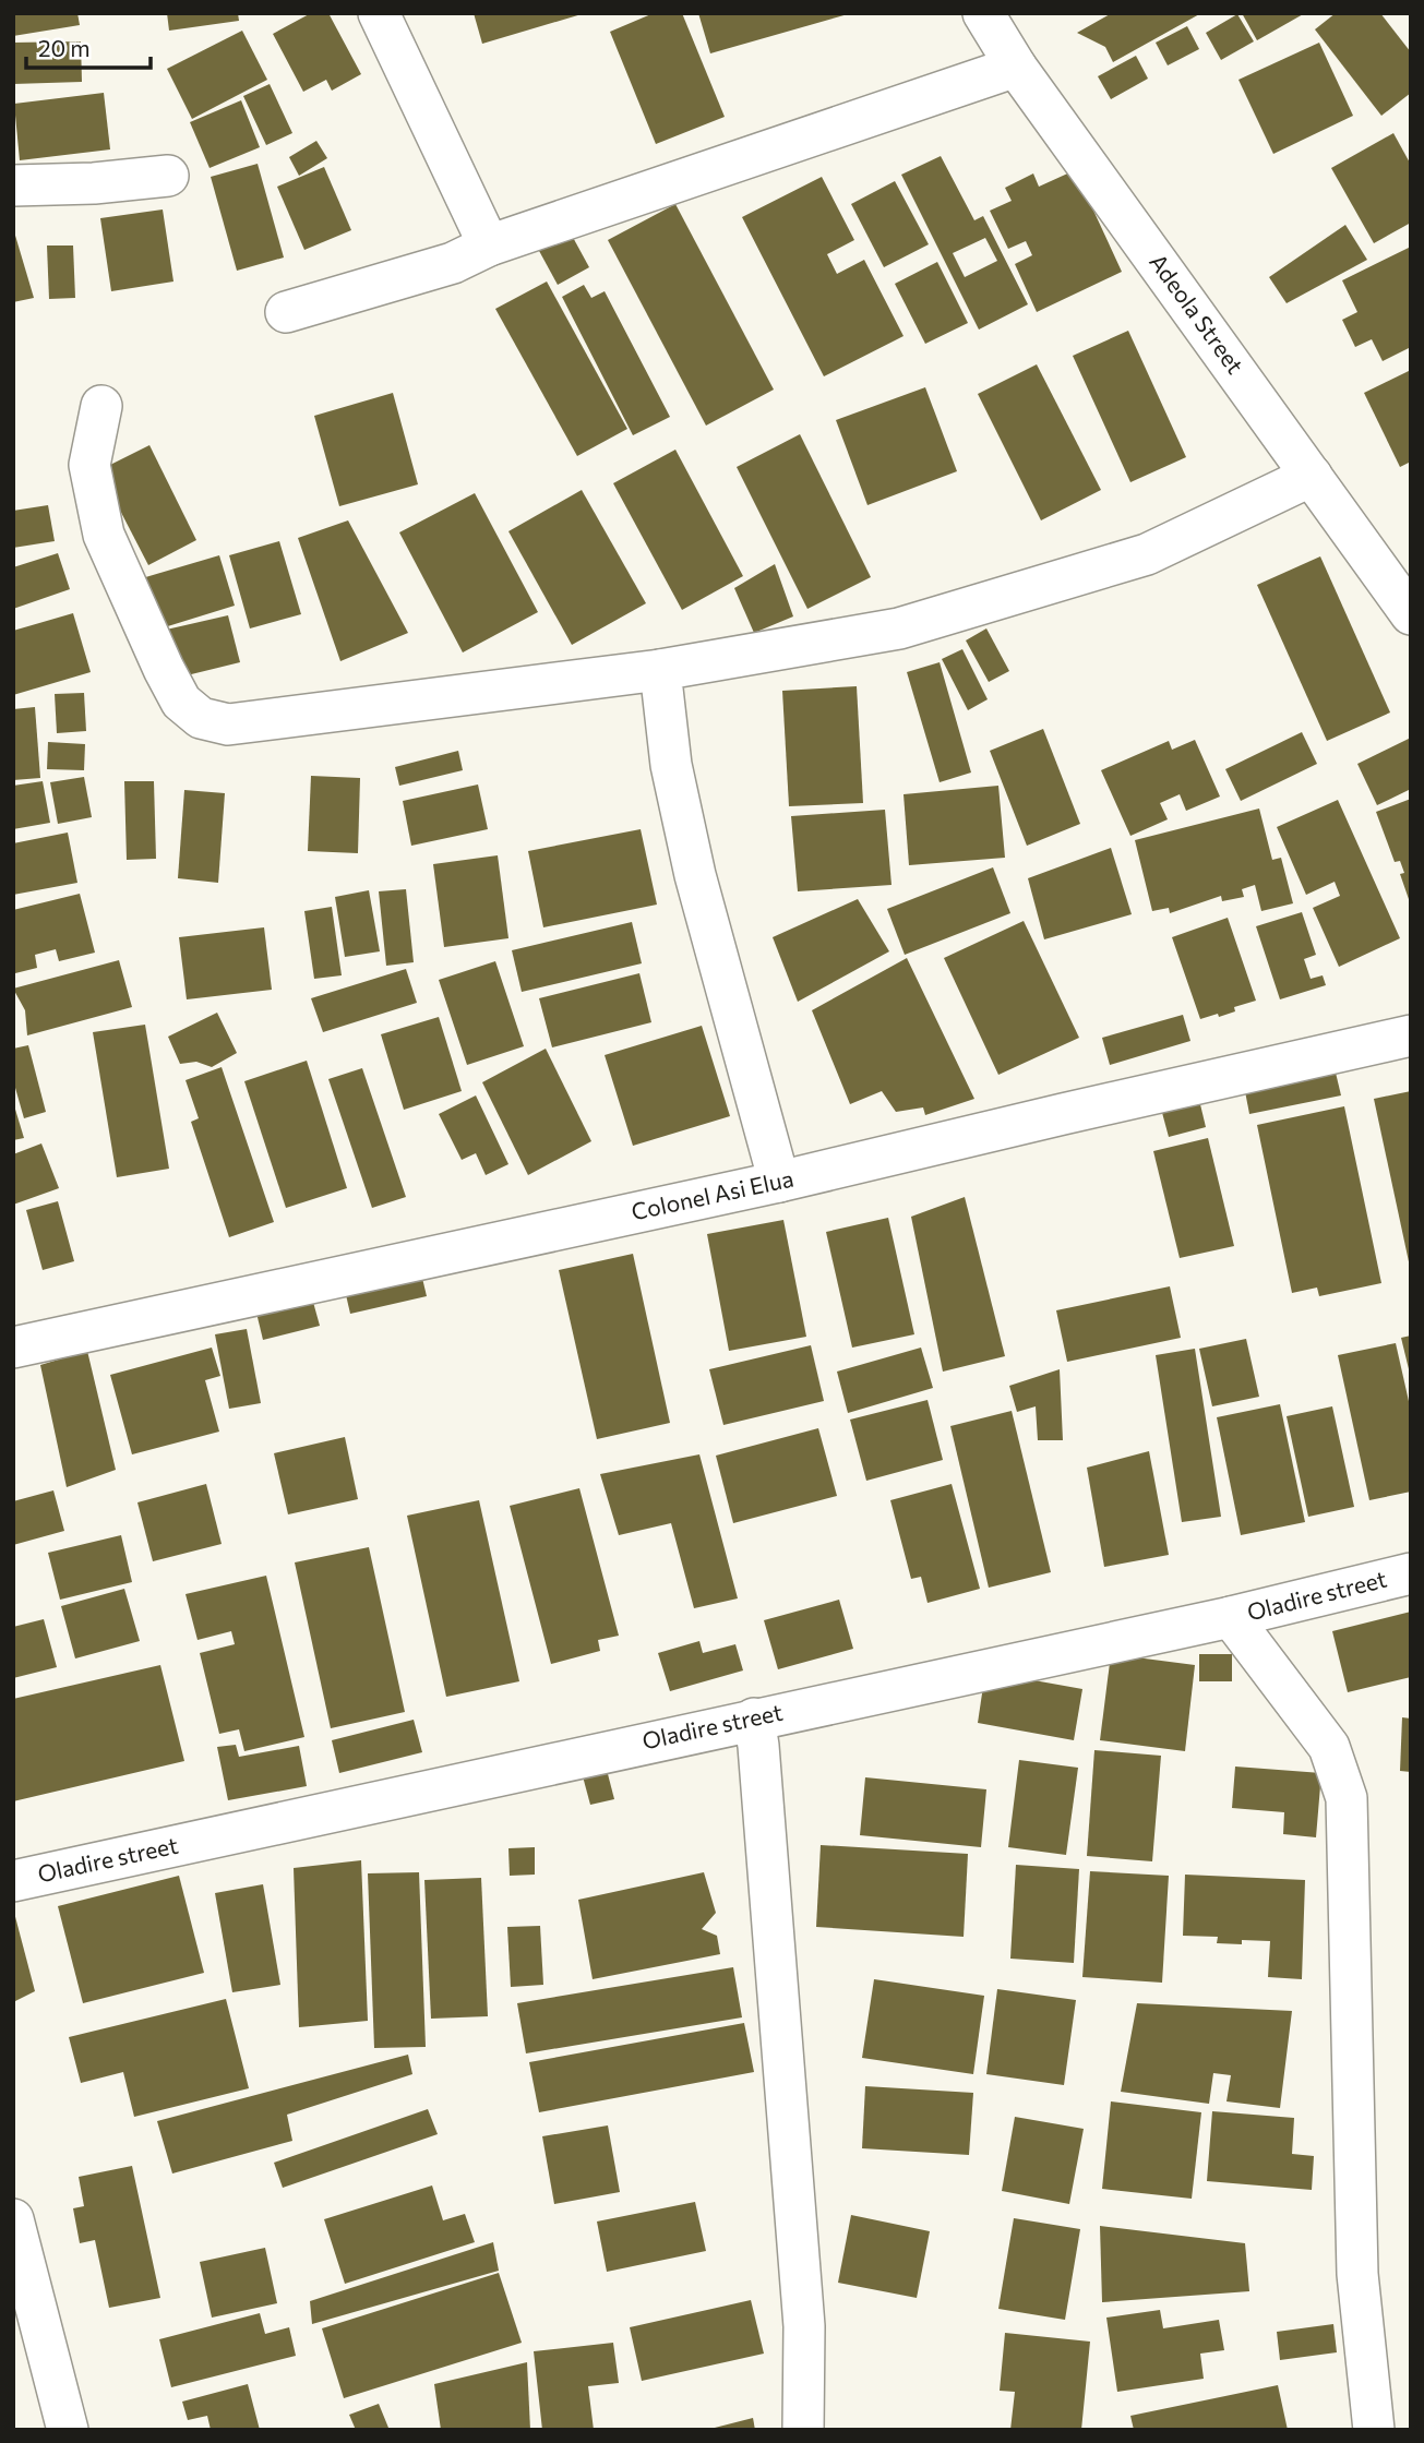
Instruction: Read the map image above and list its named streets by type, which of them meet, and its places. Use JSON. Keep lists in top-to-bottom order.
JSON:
{
  "streets": {
    "street": ["Adeola Street", "Colonel Asi Elua", "Oladire street"]
  },
  "scale_bar": "20 m"
}
